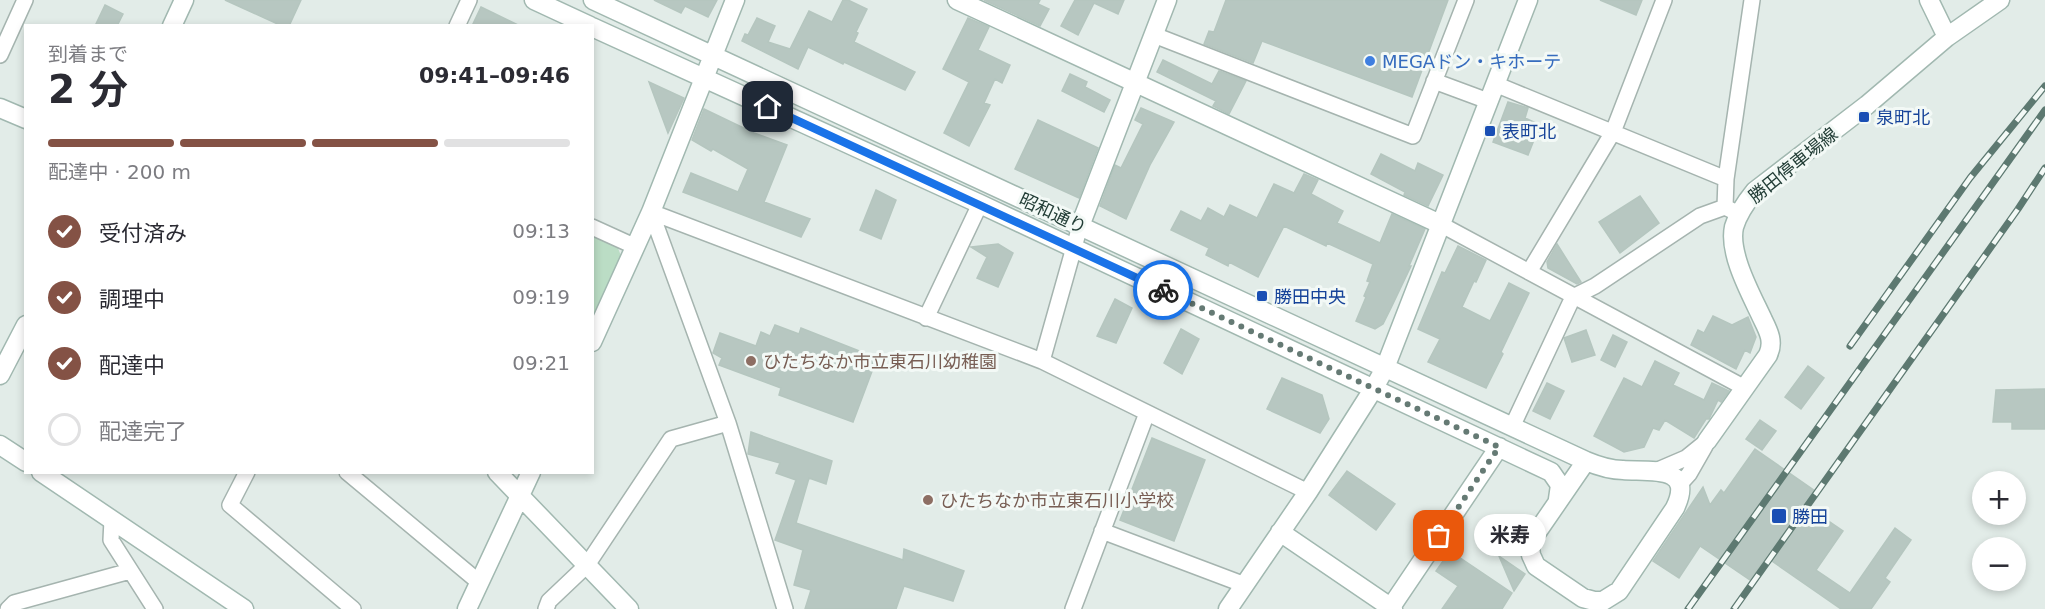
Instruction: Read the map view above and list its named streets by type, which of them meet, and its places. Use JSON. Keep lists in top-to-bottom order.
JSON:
{
  "streets": {
    "street": ["勝田停車場線", "昭和通り"]
  },
  "places": {
    "other": [
      "MEGAドン・キホーテ",
      "ひたちなか市立東石川幼稚園",
      "ひたちなか市立東石川小学校",
      "米寿"
    ],
    "transit": [
      "泉町北",
      "表町北",
      "勝田中央",
      "勝田"
    ]
  },
  "page": {
    "heading": ["2 分", "到着まで", "09:41–09:46"],
    "bar": "配達中 · 200 m",
    "list": [
      ["受付済み", "09:13"],
      ["調理中", "09:19"],
      ["配達中", "09:21"],
      "配達完了"
    ],
    "map_buttons": ["+", "−"],
    "bubble": "米寿"
  }
}
